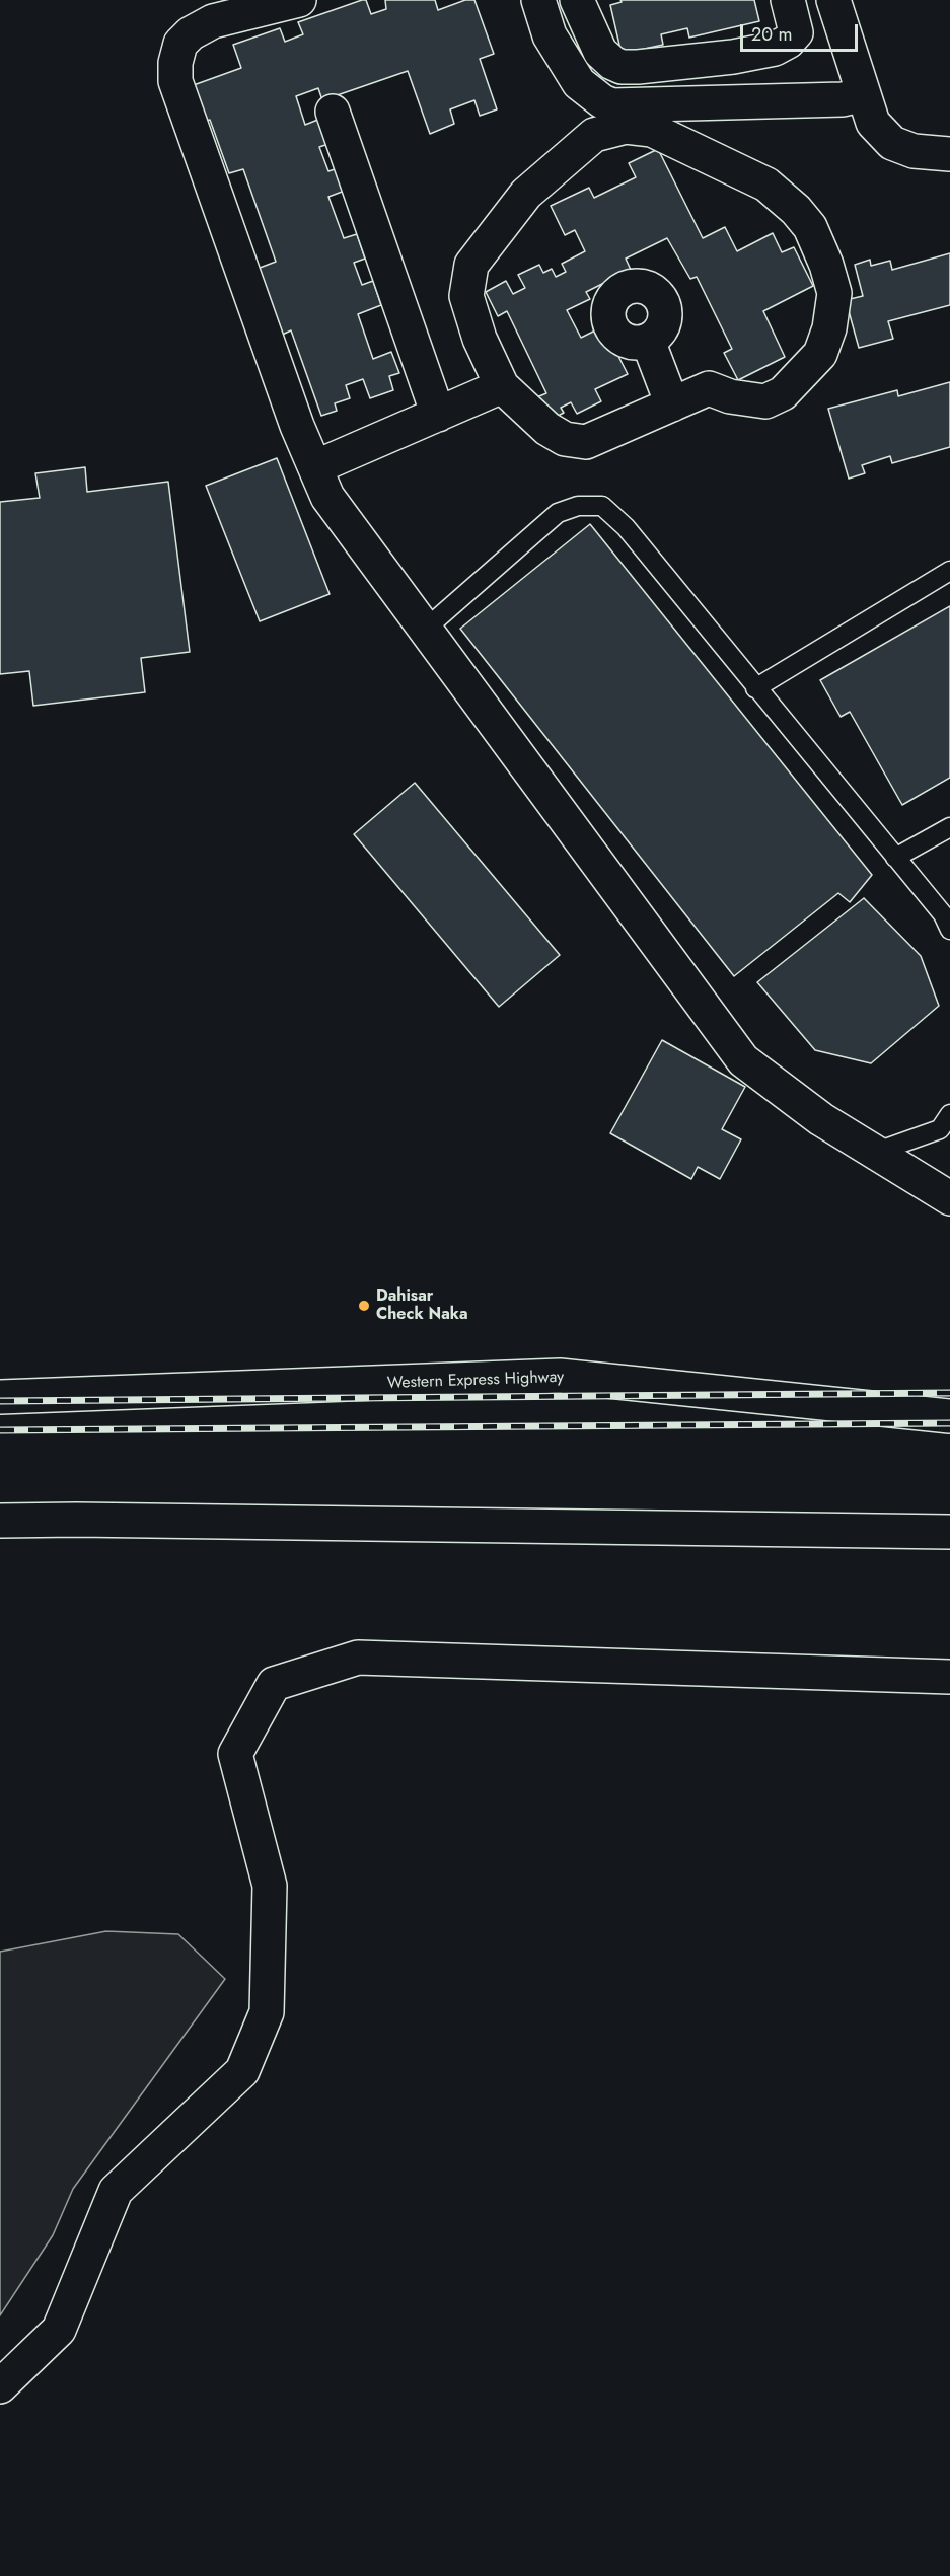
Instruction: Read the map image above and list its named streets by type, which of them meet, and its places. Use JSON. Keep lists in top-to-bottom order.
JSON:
{
  "streets": {
    "main road": ["Western Express Highway"]
  },
  "places": ["Dahisar Check Naka"],
  "scale_bar": "20 m"
}
